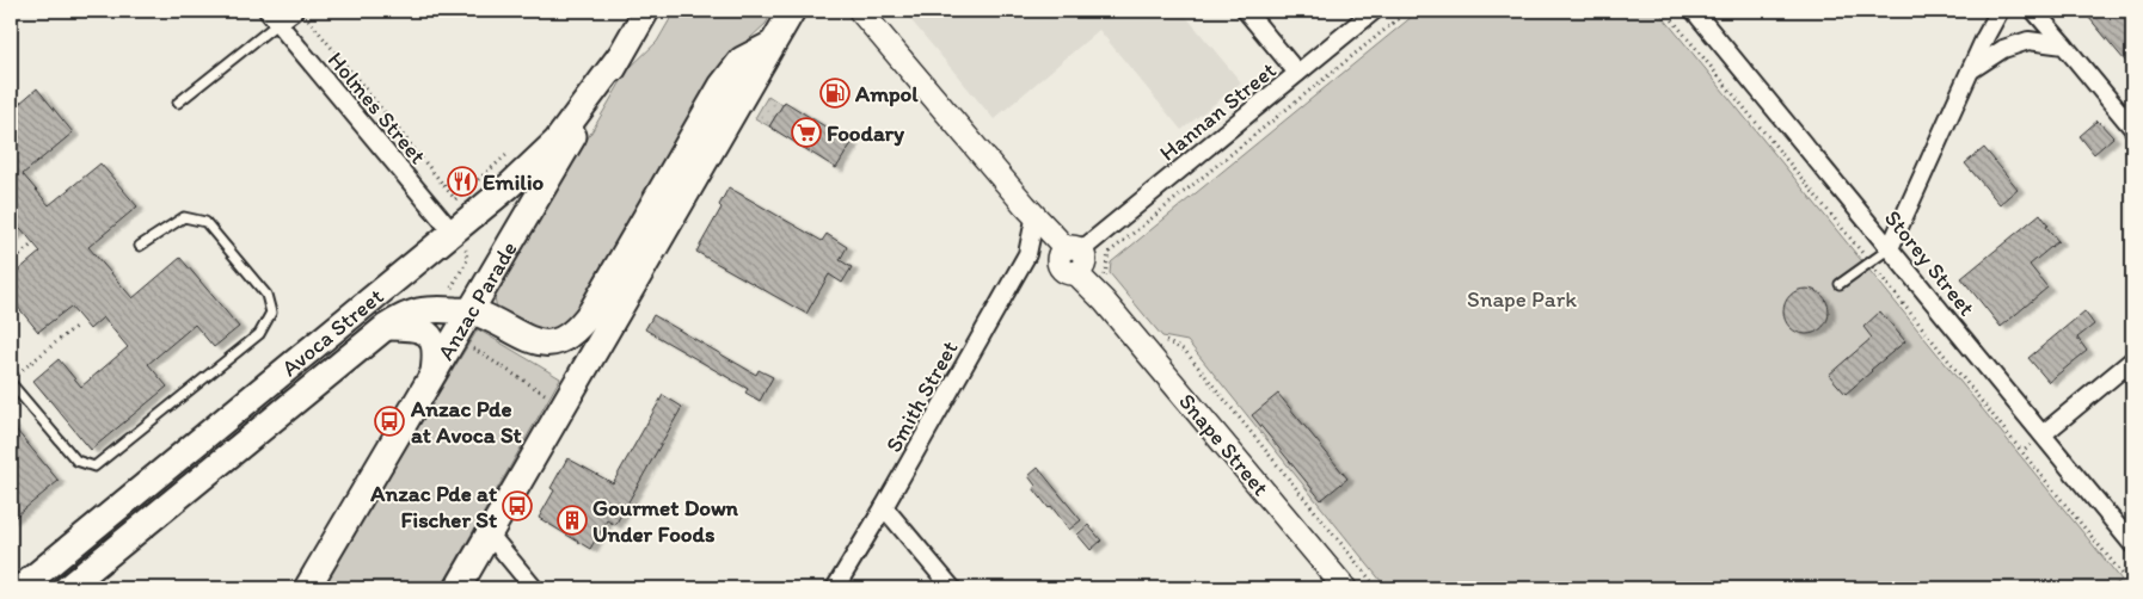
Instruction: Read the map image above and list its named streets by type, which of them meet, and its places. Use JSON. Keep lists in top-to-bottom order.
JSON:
{
  "streets": {
    "main road": ["Anzac Parade", "Avoca Street"],
    "street": [
      "Holmes Street",
      "Hannan Street",
      "Storey Street",
      "Smith Street",
      "Snape Street"
    ]
  },
  "crossings": [
    ["Holmes Street", "Avoca Street"],
    ["Hannan Street", "Snape Street"],
    ["Anzac Parade", "Avoca Street"],
    ["Smith Street", "Snape Street"]
  ],
  "parks": ["Snape Park"],
  "places": {
    "fuel station": ["Ampol"],
    "supermarket": ["Foodary"],
    "restaurant": ["Emilio"],
    "bus stop": ["Anzac Pde at Avoca St", "Anzac Pde at Fischer St"],
    "building": ["Gourmet Down Under Foods"]
  }
}
